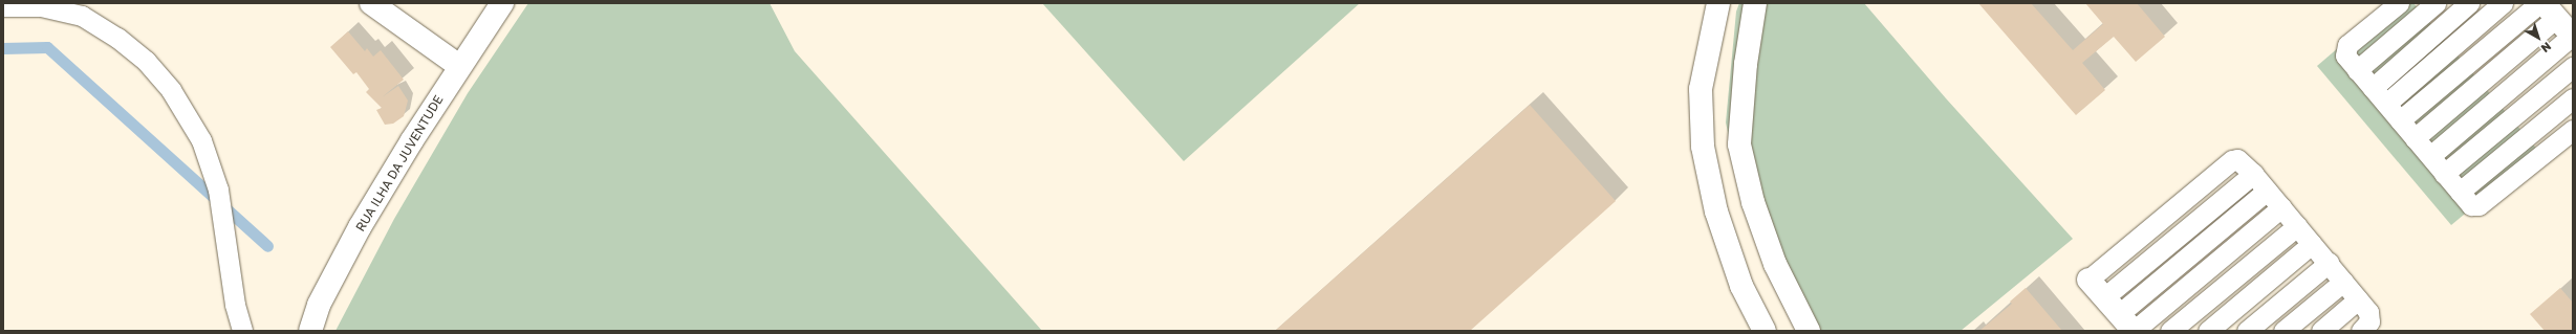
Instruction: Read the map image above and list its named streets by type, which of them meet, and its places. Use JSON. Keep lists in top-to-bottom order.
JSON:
{
  "streets": {
    "street": ["RUA ILHA DA JUVENTUDE"]
  },
  "north": "bottom right"
}
